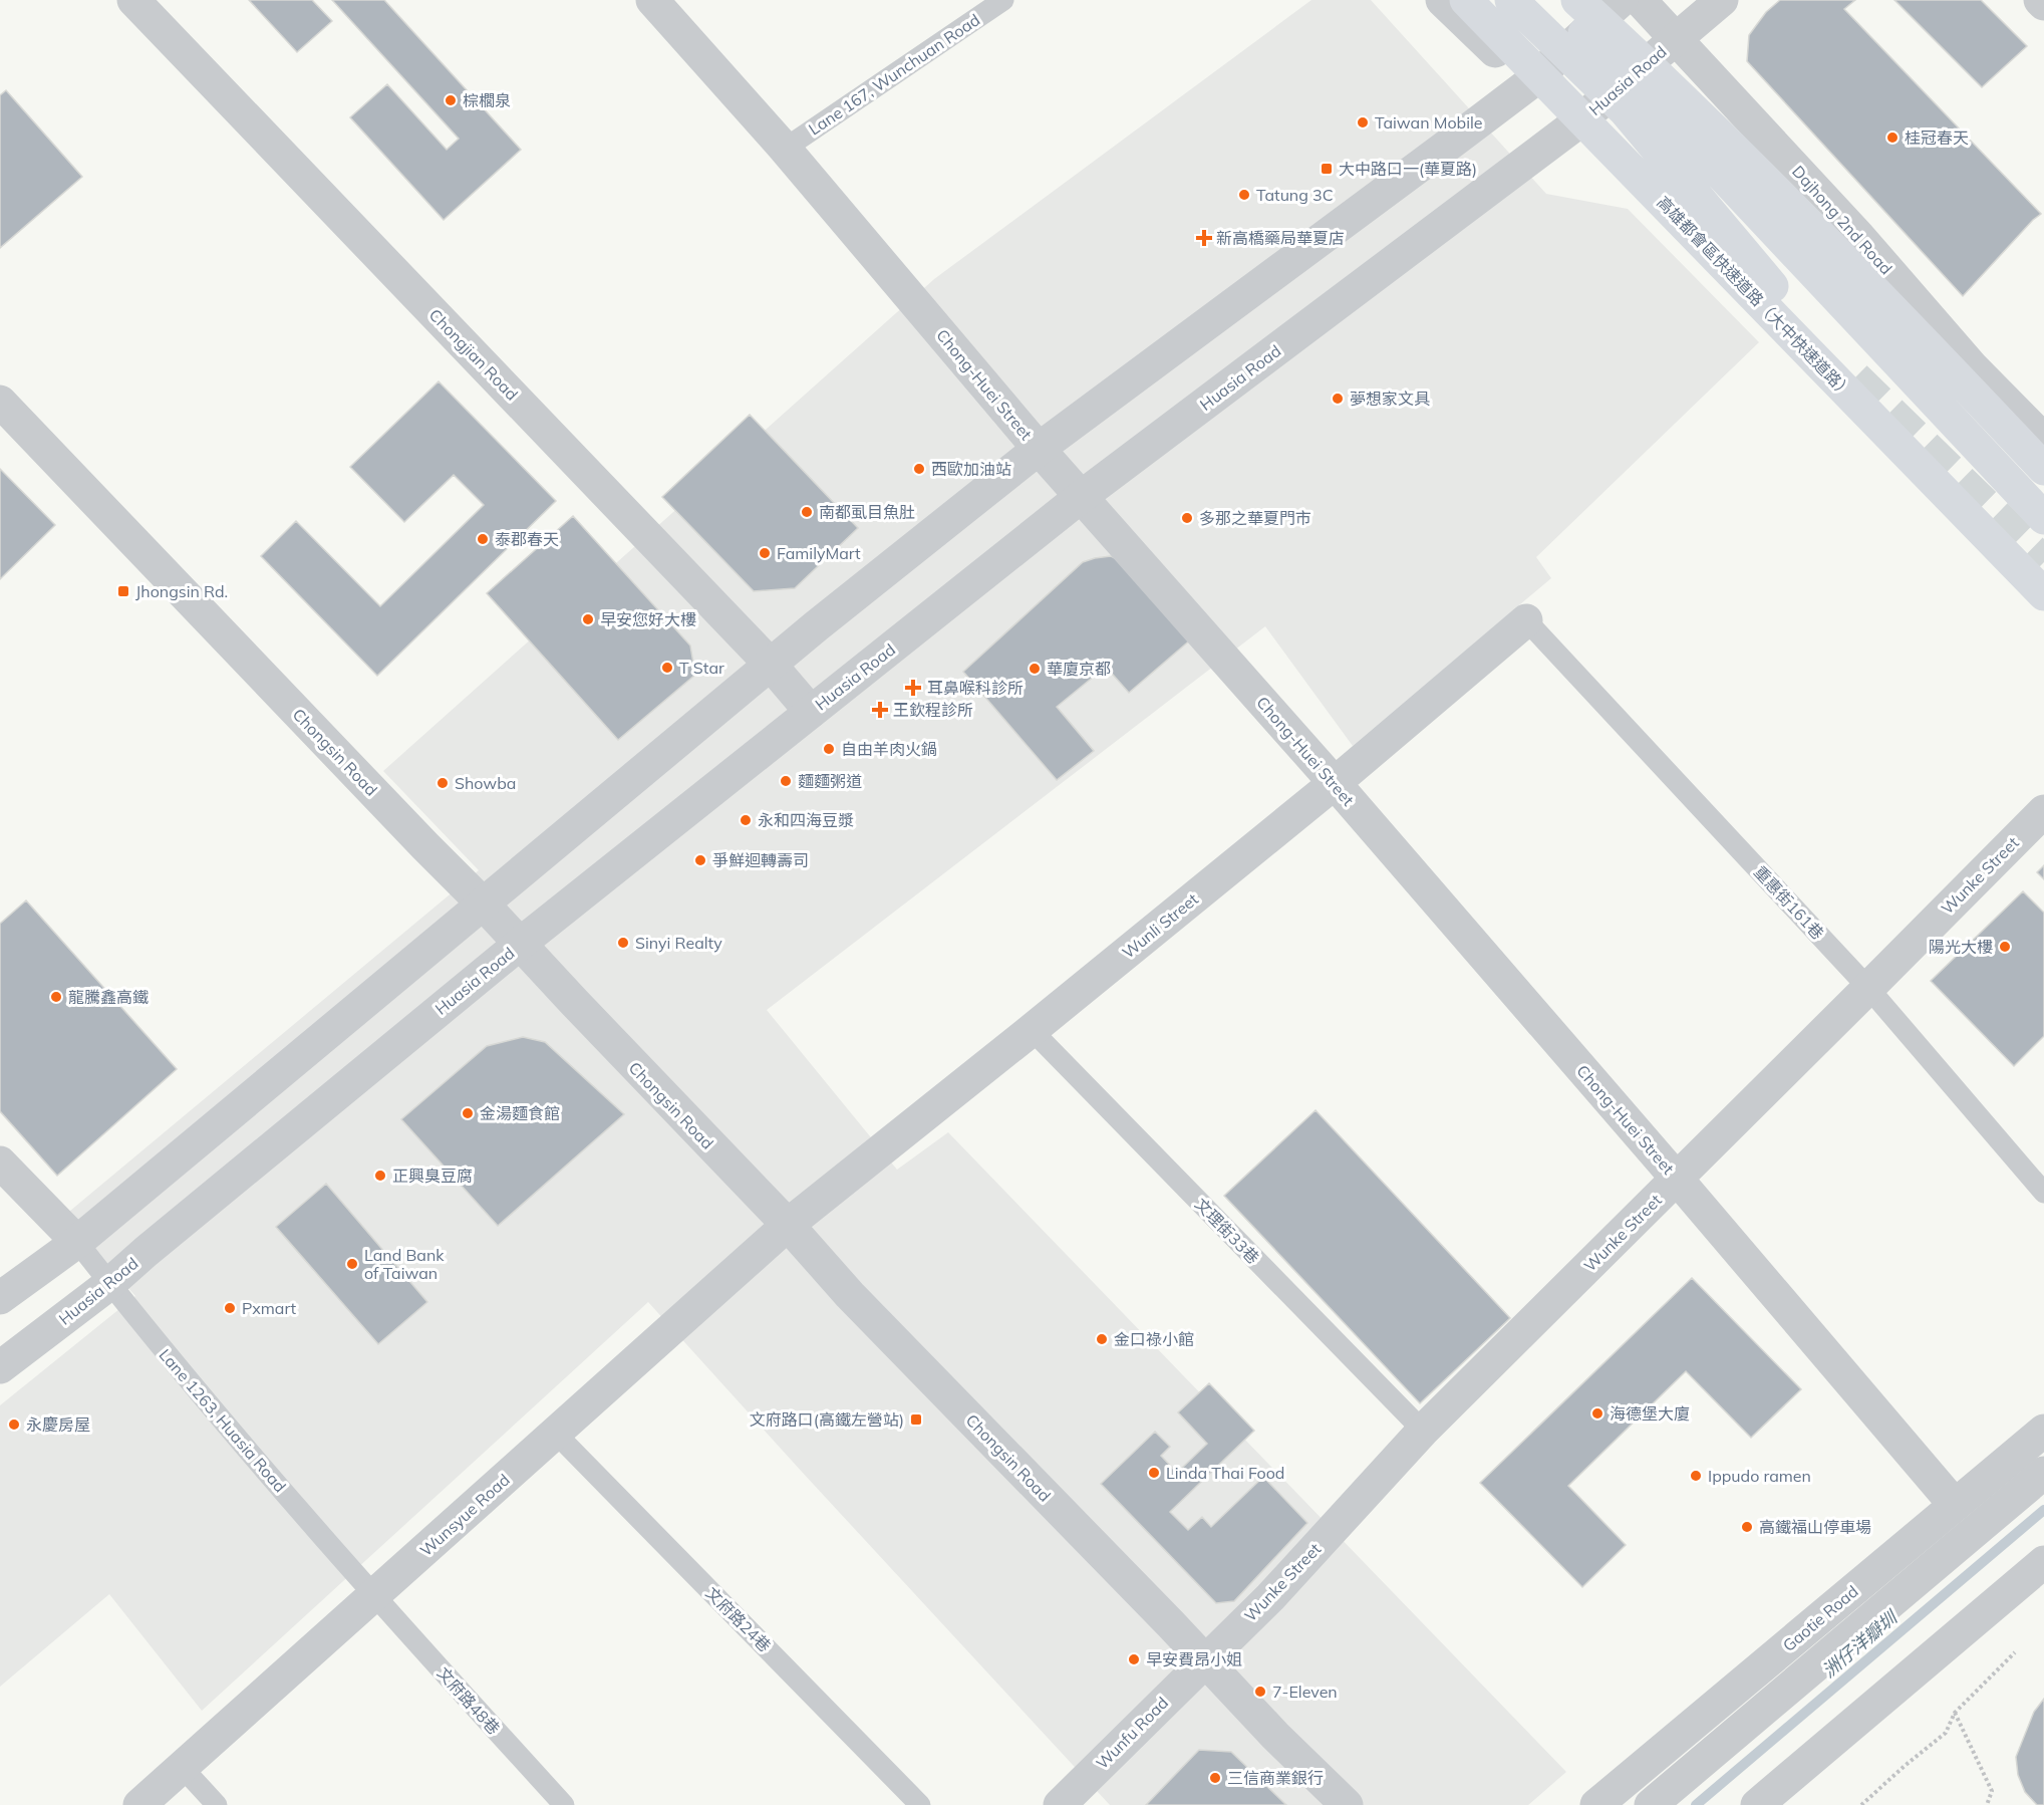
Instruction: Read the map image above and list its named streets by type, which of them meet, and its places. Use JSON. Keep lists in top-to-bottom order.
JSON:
{
  "streets": {
    "highway": ["高雄都會區快速道路（大中快速道路）"],
    "street": [
      "Huasia Road",
      "Dajhong 2nd Road",
      "Chongjian Road",
      "Chong-Huei Street",
      "Chongsin Road",
      "Wunke Street",
      "Wunli Street",
      "Wunsyue Road",
      "Gaotie Road",
      "Wunfu Road"
    ],
    "lane": [
      "Lane 167, Wunchuan Road",
      "重惠街161巷",
      "文理街33巷",
      "Lane 1263, Huasia Road",
      "文府路24巷",
      "文府路48巷"
    ]
  },
  "crossings": [
    ["Lane 167, Wunchuan Road", "Chong-Huei Street"],
    ["Huasia Road", "Dajhong 2nd Road"],
    ["Huasia Road", "Chongjian Road"],
    ["Huasia Road", "Chong-Huei Street"],
    ["Huasia Road", "Chongsin Road"],
    ["Huasia Road", "Lane 1263, Huasia Road"],
    ["Chong-Huei Street", "Wunke Street"],
    ["Chong-Huei Street", "Wunli Street"],
    ["Chong-Huei Street", "Gaotie Road"],
    ["Chongsin Road", "Wunke Street"],
    ["Chongsin Road", "Wunli Street"],
    ["Chongsin Road", "Wunsyue Road"],
    ["Chongsin Road", "Wunfu Road"],
    ["Wunke Street", "重惠街161巷"],
    ["Wunke Street", "文理街33巷"],
    ["Wunke Street", "Wunfu Road"],
    ["重惠街161巷", "Wunli Street"],
    ["Wunli Street", "文理街33巷"],
    ["Wunli Street", "Wunsyue Road"],
    ["Lane 1263, Huasia Road", "Wunsyue Road"],
    ["Lane 1263, Huasia Road", "文府路48巷"],
    ["Wunsyue Road", "文府路24巷"],
    ["Wunsyue Road", "文府路48巷"]
  ],
  "water": ["洲仔洋瓣圳"],
  "places": {
    "other": [
      "棕櫚泉",
      "Taiwan Mobile",
      "桂冠春天",
      "Tatung 3C",
      "夢想家文具",
      "西歐加油站",
      "南都虱目魚肚",
      "多那之華夏門市",
      "泰郡春天",
      "FamilyMart",
      "早安您好大樓",
      "T Star",
      "華廈京都",
      "自由羊肉火鍋",
      "麵麵粥道",
      "Showba",
      "永和四海豆漿",
      "爭鮮迴轉壽司",
      "Sinyi Realty",
      "陽光大樓",
      "龍騰鑫高鐵",
      "金湯麵食館",
      "正興臭豆腐",
      "Land Bank of Taiwan",
      "Pxmart",
      "金口祿小館",
      "海德堡大廈",
      "永慶房屋",
      "Linda Thai Food",
      "Ippudo ramen",
      "高鐵福山停車場",
      "早安費昂小姐",
      "7-Eleven",
      "三信商業銀行"
    ],
    "transit": ["大中路口一(華夏路)", "Jhongsin Rd.", "文府路口(高鐵左營站)"],
    "health": ["新高橋藥局華夏店", "耳鼻喉科診所", "王欽程診所"]
  }
}
